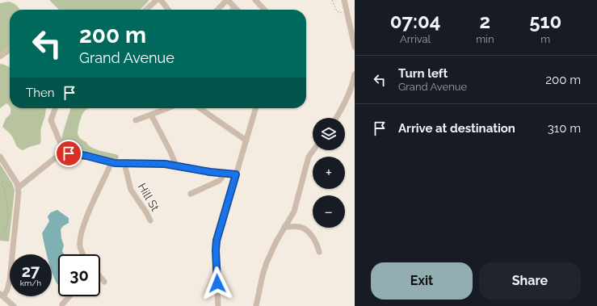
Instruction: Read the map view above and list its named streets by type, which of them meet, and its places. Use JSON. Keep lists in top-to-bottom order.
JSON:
{
  "streets": {
    "street": ["Hill St"]
  },
  "page": {
    "eta": [
      "07:04",
      "Arrival",
      "2",
      "min",
      "510",
      "m"
    ],
    "turn": ["200 m", "Grand Avenue"],
    "list": [
      {
        "name": "Turn left",
        "note": "Grand Avenue",
        "value": "200 m"
      },
      {
        "name": "Arrive at destination",
        "value": "310 m"
      }
    ],
    "then": "Then",
    "map_buttons": ["+", "−"],
    "speed": "27 km/h",
    "limit": "30",
    "buttons": ["Exit", "Share"]
  }
}
